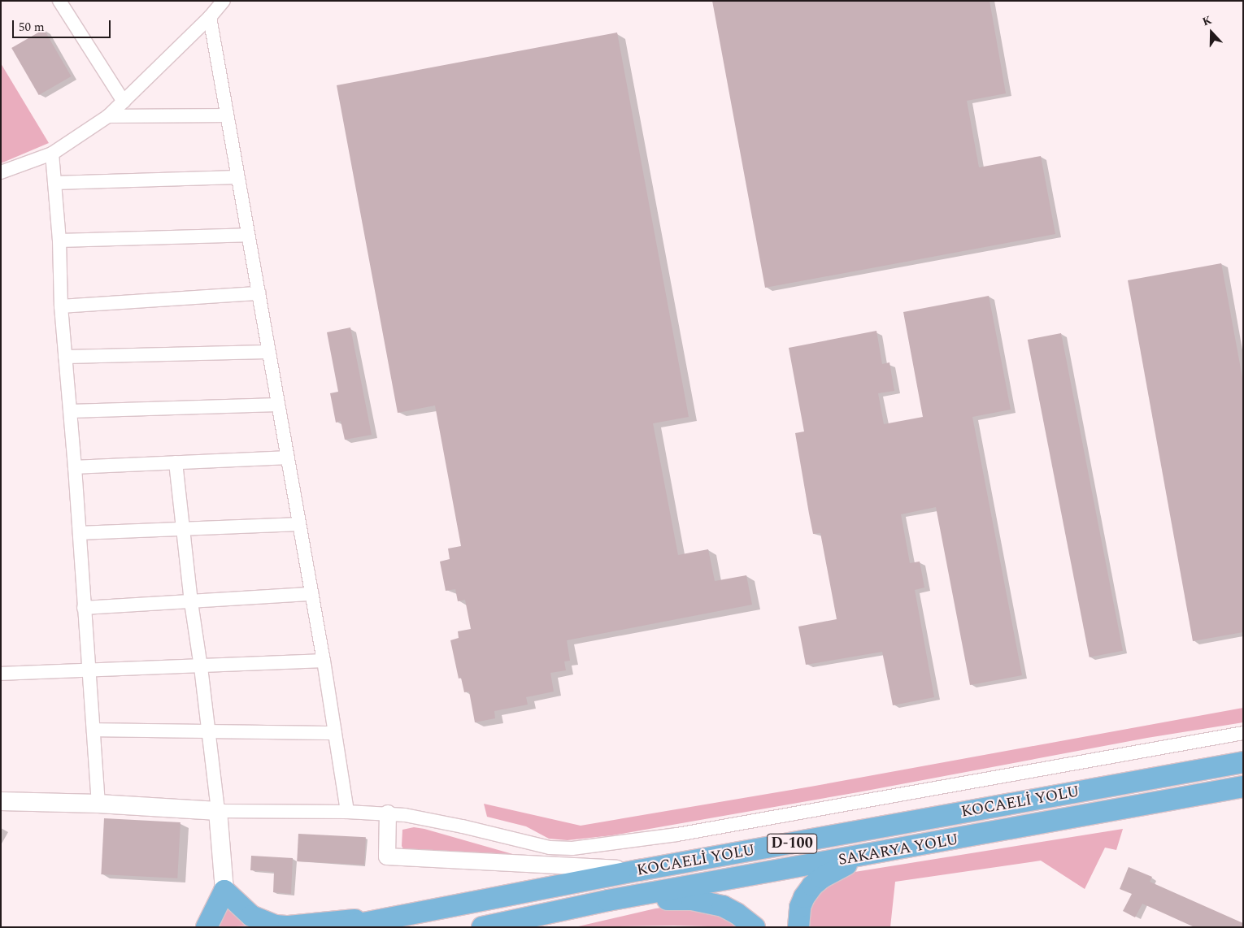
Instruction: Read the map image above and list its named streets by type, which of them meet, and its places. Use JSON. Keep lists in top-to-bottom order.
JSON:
{
  "streets": {
    "highway": ["KOCAELİ YOLU", "D-100", "SAKARYA YOLU"]
  },
  "scale_bar": "50 m",
  "north": "top"
}
